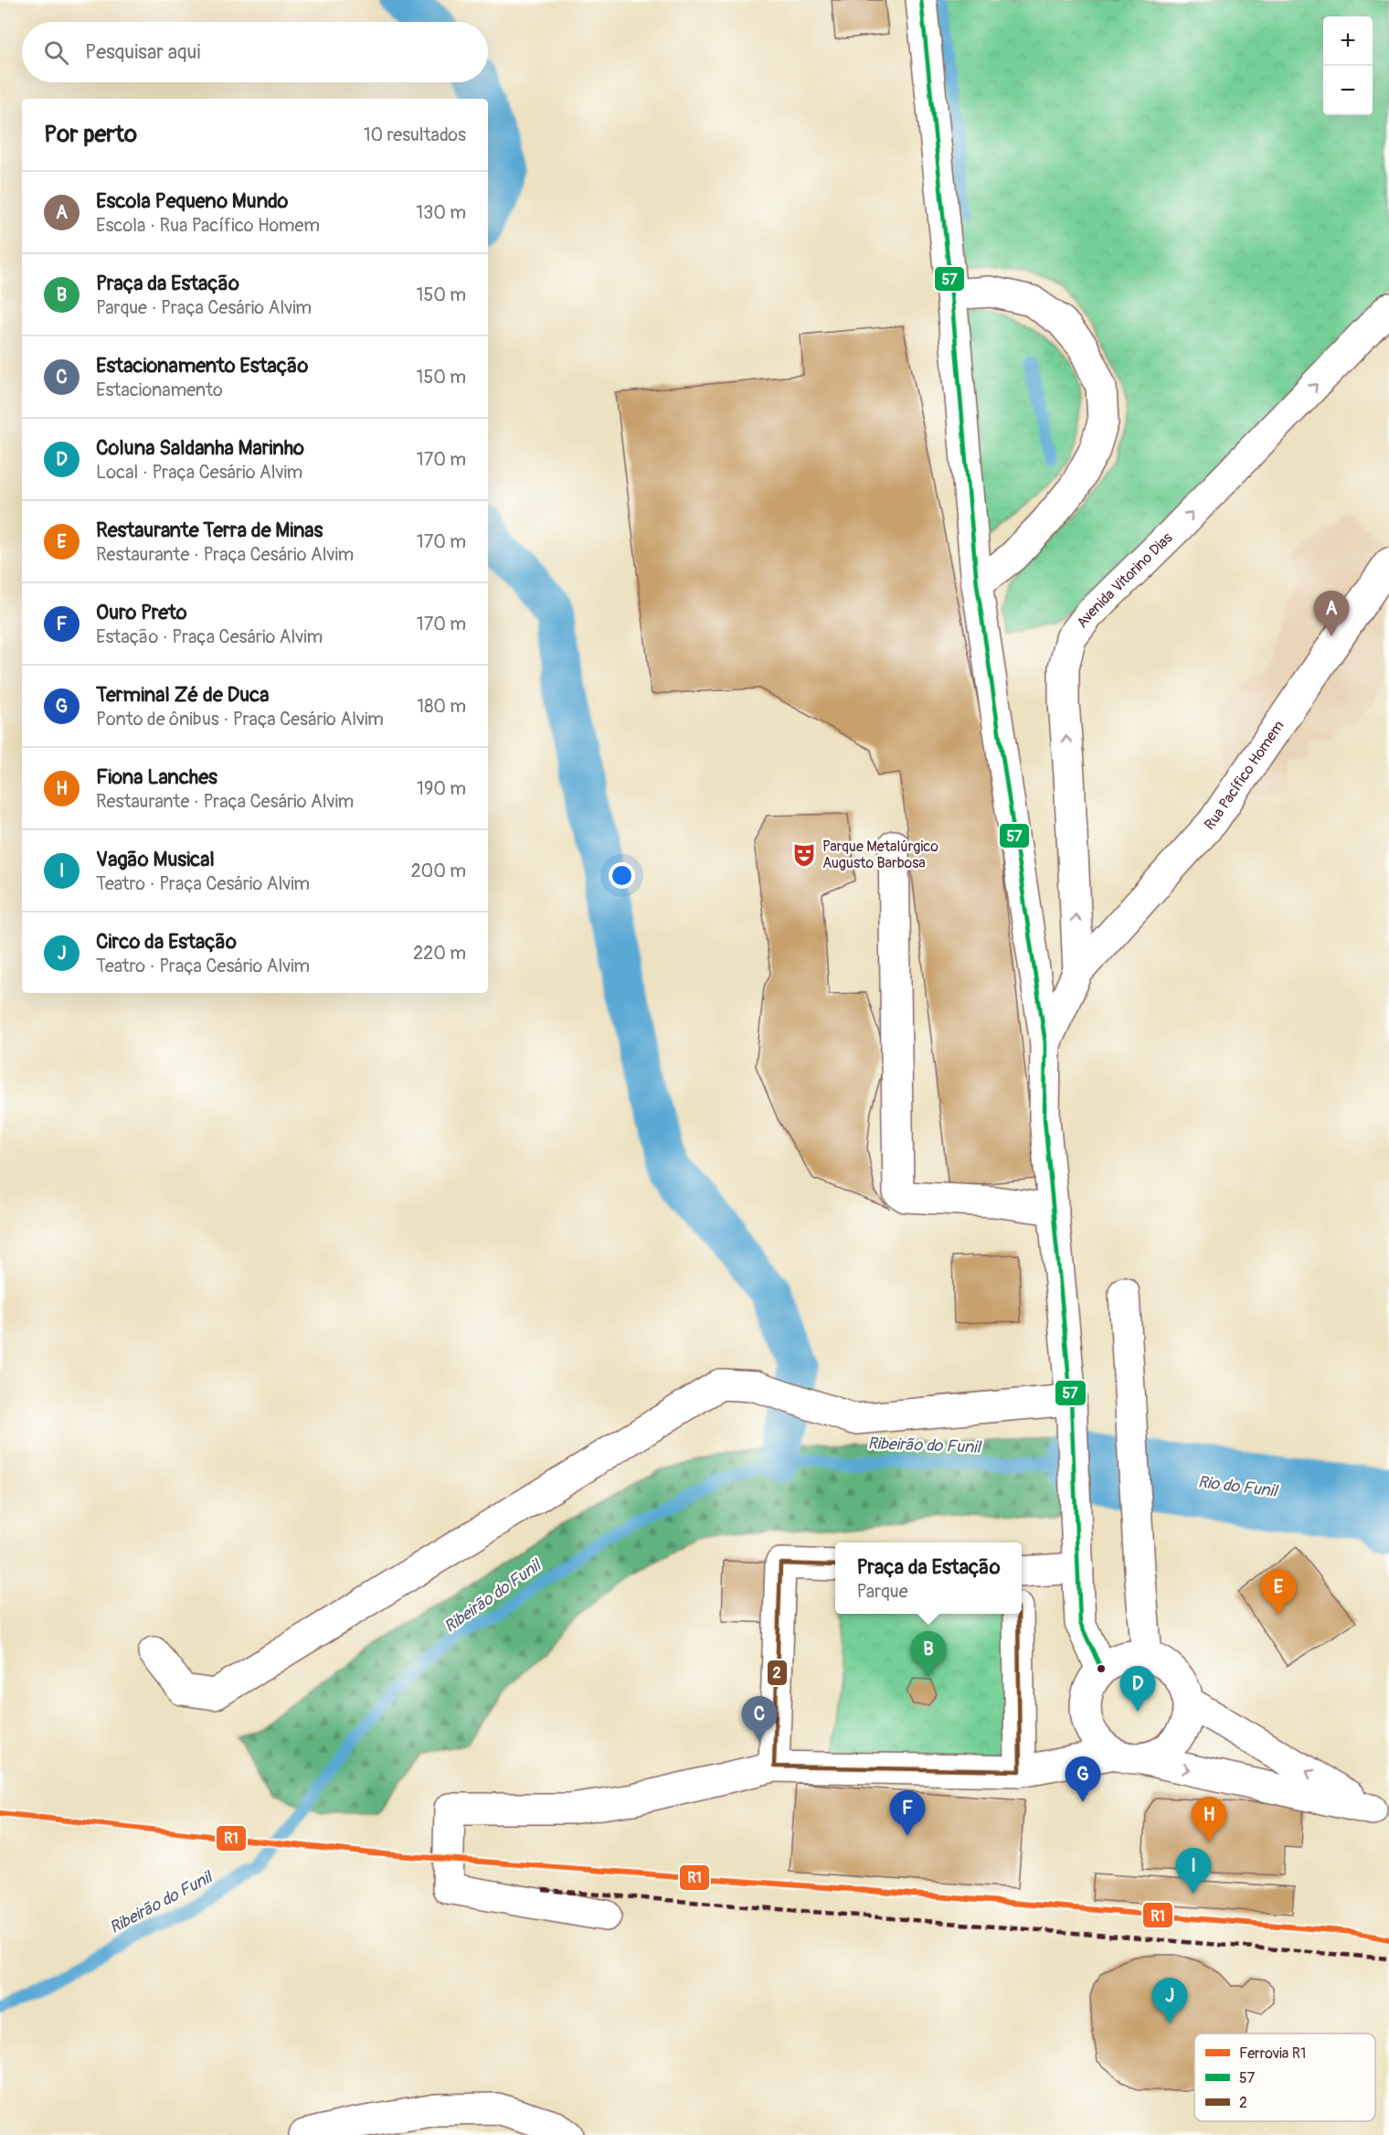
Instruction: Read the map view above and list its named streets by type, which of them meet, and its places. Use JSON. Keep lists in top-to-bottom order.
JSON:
{
  "streets": {
    "street": ["Avenida Vitorino Dias", "Rua Pacífico Homem"]
  },
  "crossings": [
    ["Avenida Vitorino Dias", "Rua Pacífico Homem"]
  ],
  "one_way": ["Avenida Vitorino Dias"],
  "water": ["Ribeirão do Funil", "Rio do Funil"],
  "places": {
    "theatre": ["Parque Metalúrgico Augusto Barbosa"]
  },
  "lines": ["transit line 57", "transit line 2", "rail line R1"],
  "legend": ["Ferrovia R1", "57", "2"],
  "page": {
    "map_buttons": ["+", "−"],
    "search": "Pesquisar aqui",
    "heading": ["Por perto", "10 resultados"],
    "list": [
      {
        "mark": "A",
        "name": "Escola Pequeno Mundo",
        "note": "Escola · Rua Pacífico Homem",
        "value": "130 m"
      },
      {
        "mark": "B",
        "name": "Praça da Estação",
        "note": "Parque · Praça Cesário Alvim",
        "value": "150 m"
      },
      {
        "mark": "C",
        "name": "Estacionamento Estação",
        "note": "Estacionamento",
        "value": "150 m"
      },
      {
        "mark": "D",
        "name": "Coluna Saldanha Marinho",
        "note": "Local · Praça Cesário Alvim",
        "value": "170 m"
      },
      {
        "mark": "E",
        "name": "Restaurante Terra de Minas",
        "note": "Restaurante · Praça Cesário Alvim",
        "value": "170 m"
      },
      {
        "mark": "F",
        "name": "Ouro Preto",
        "note": "Estação · Praça Cesário Alvim",
        "value": "170 m"
      },
      {
        "mark": "G",
        "name": "Terminal Zé de Duca",
        "note": "Ponto de ônibus · Praça Cesário Alvim",
        "value": "180 m"
      },
      {
        "mark": "H",
        "name": "Fiona Lanches",
        "note": "Restaurante · Praça Cesário Alvim",
        "value": "190 m"
      },
      {
        "mark": "I",
        "name": "Vagão Musical",
        "note": "Teatro · Praça Cesário Alvim",
        "value": "200 m"
      },
      {
        "mark": "J",
        "name": "Circo da Estação",
        "note": "Teatro · Praça Cesário Alvim",
        "value": "220 m"
      }
    ],
    "pins": [
      "A",
      "E",
      "B",
      "D",
      "C",
      "G",
      "F",
      "H",
      "I",
      "J"
    ],
    "popup": ["Praça da Estação", "Parque"]
  }
}
